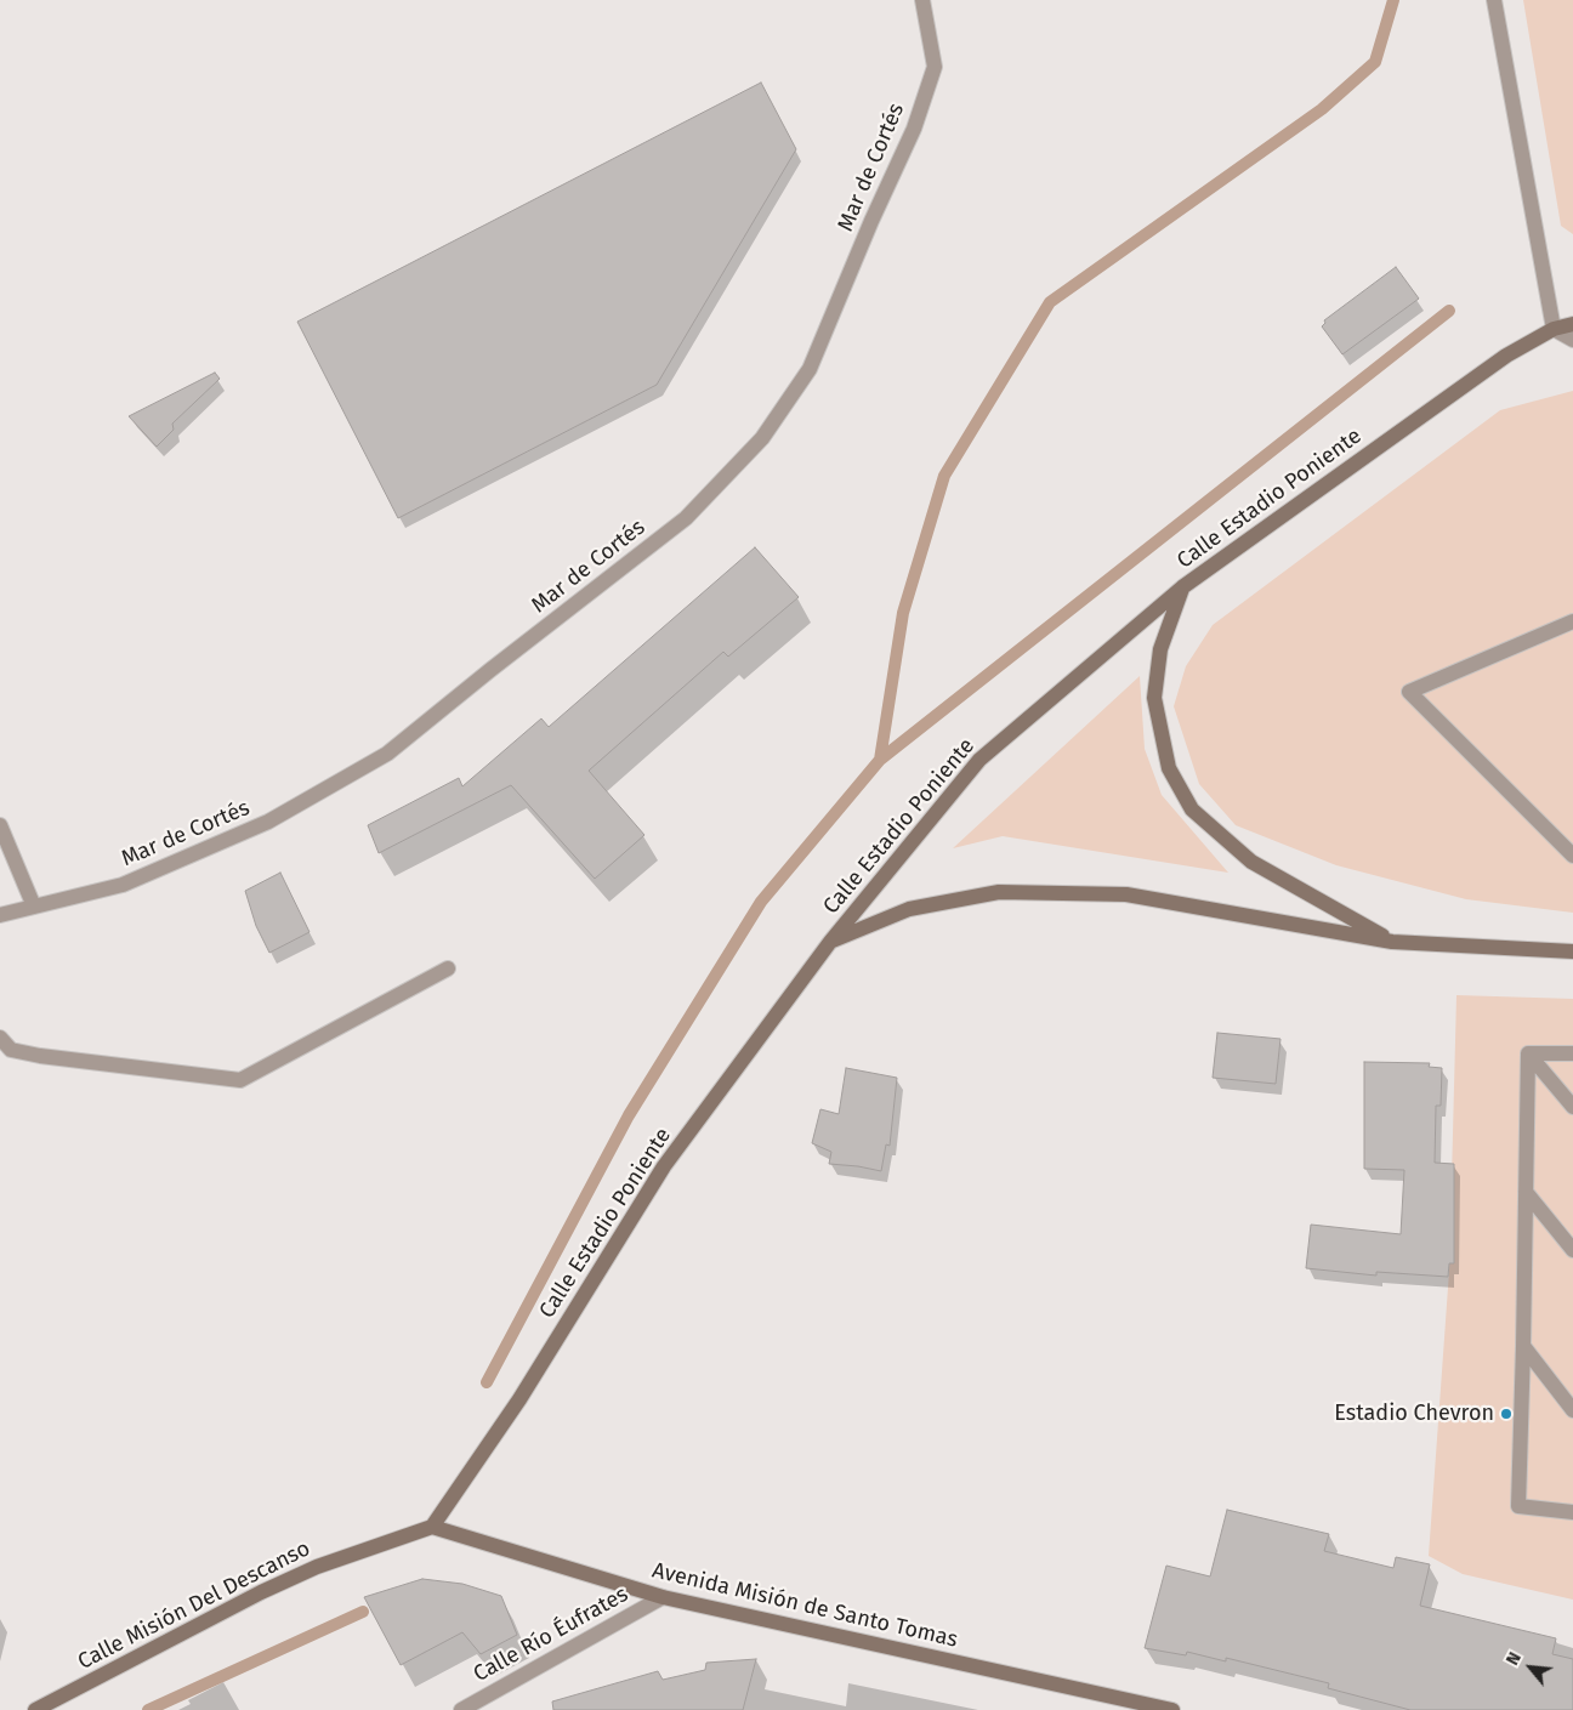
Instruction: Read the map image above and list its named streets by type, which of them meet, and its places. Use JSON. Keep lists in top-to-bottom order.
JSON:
{
  "streets": {
    "street": [
      "Mar de Cortés",
      "Calle Estadio Poniente",
      "Calle Misión Del Descanso",
      "Avenida Misión de Santo Tomas",
      "Calle Río Éufrates"
    ]
  },
  "crossings": [
    ["Calle Estadio Poniente", "Calle Misión Del Descanso"],
    ["Calle Estadio Poniente", "Avenida Misión de Santo Tomas"],
    ["Calle Misión Del Descanso", "Avenida Misión de Santo Tomas"],
    ["Avenida Misión de Santo Tomas", "Calle Río Éufrates"]
  ],
  "places": ["Estadio Chevron"],
  "north": "top left"
}
